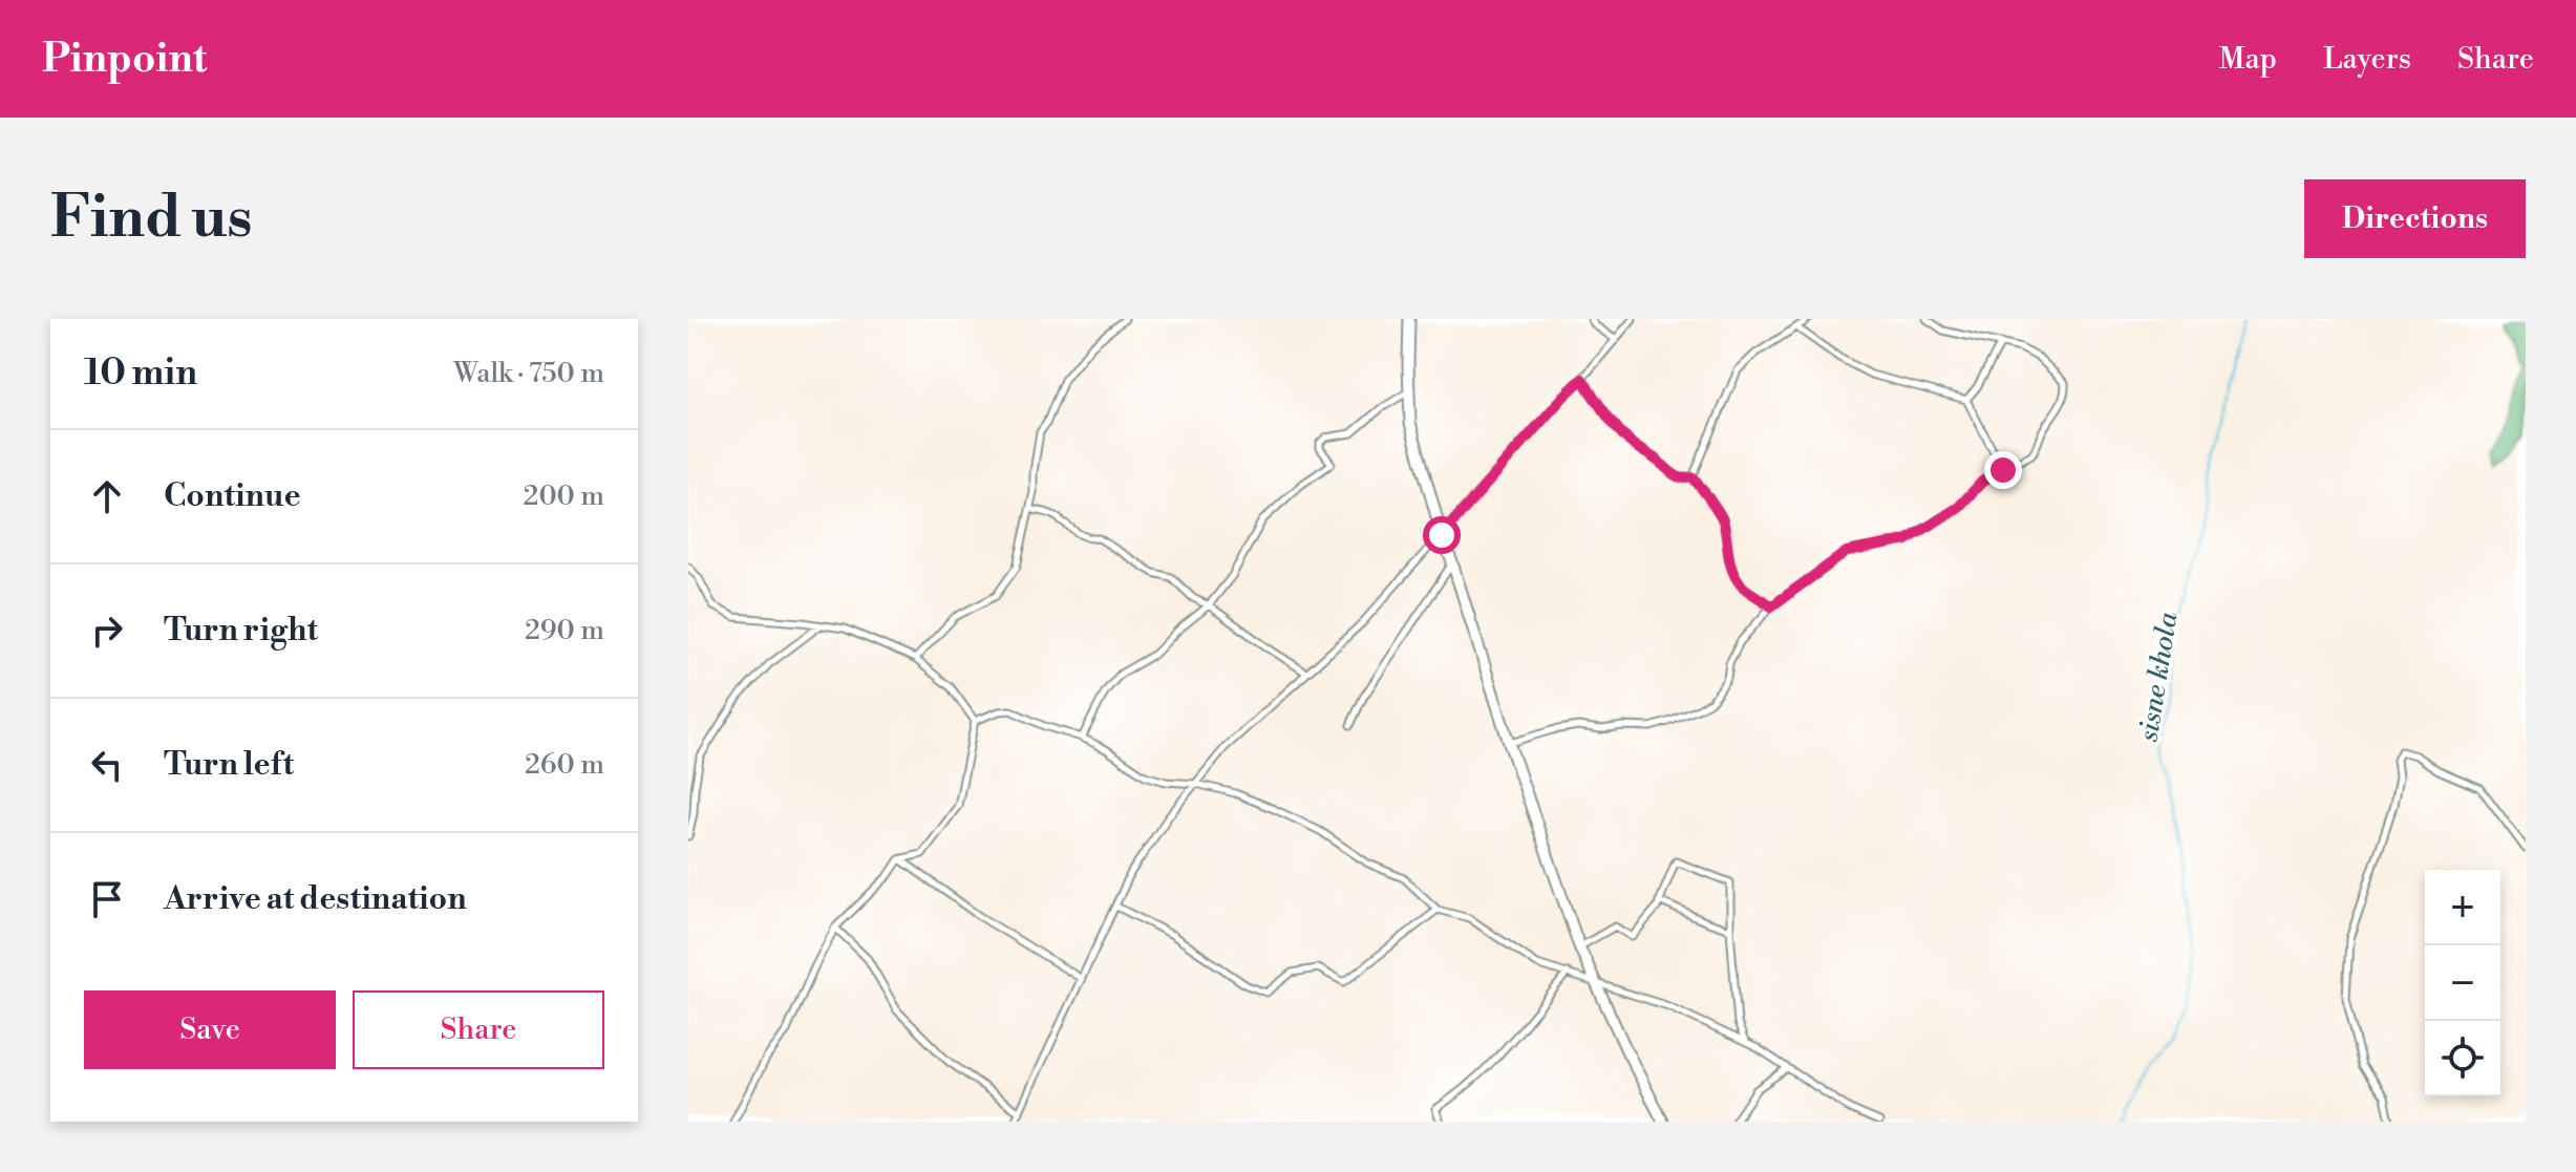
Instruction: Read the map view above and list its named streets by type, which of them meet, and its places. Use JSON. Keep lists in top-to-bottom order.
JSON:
{
  "water": ["sisne khola"],
  "page": {
    "header": "Pinpoint",
    "nav": ["Map", "Layers", "Share"],
    "buttons": [
      "Directions",
      ["Save", "Share"]
    ],
    "title": "Find us",
    "heading": ["10 min", "Walk · 750 m"],
    "list": [
      ["Continue", "200 m"],
      ["Turn right", "290 m"],
      ["Turn left", "260 m"],
      "Arrive at destination"
    ],
    "map_buttons": ["+", "−"]
  }
}
